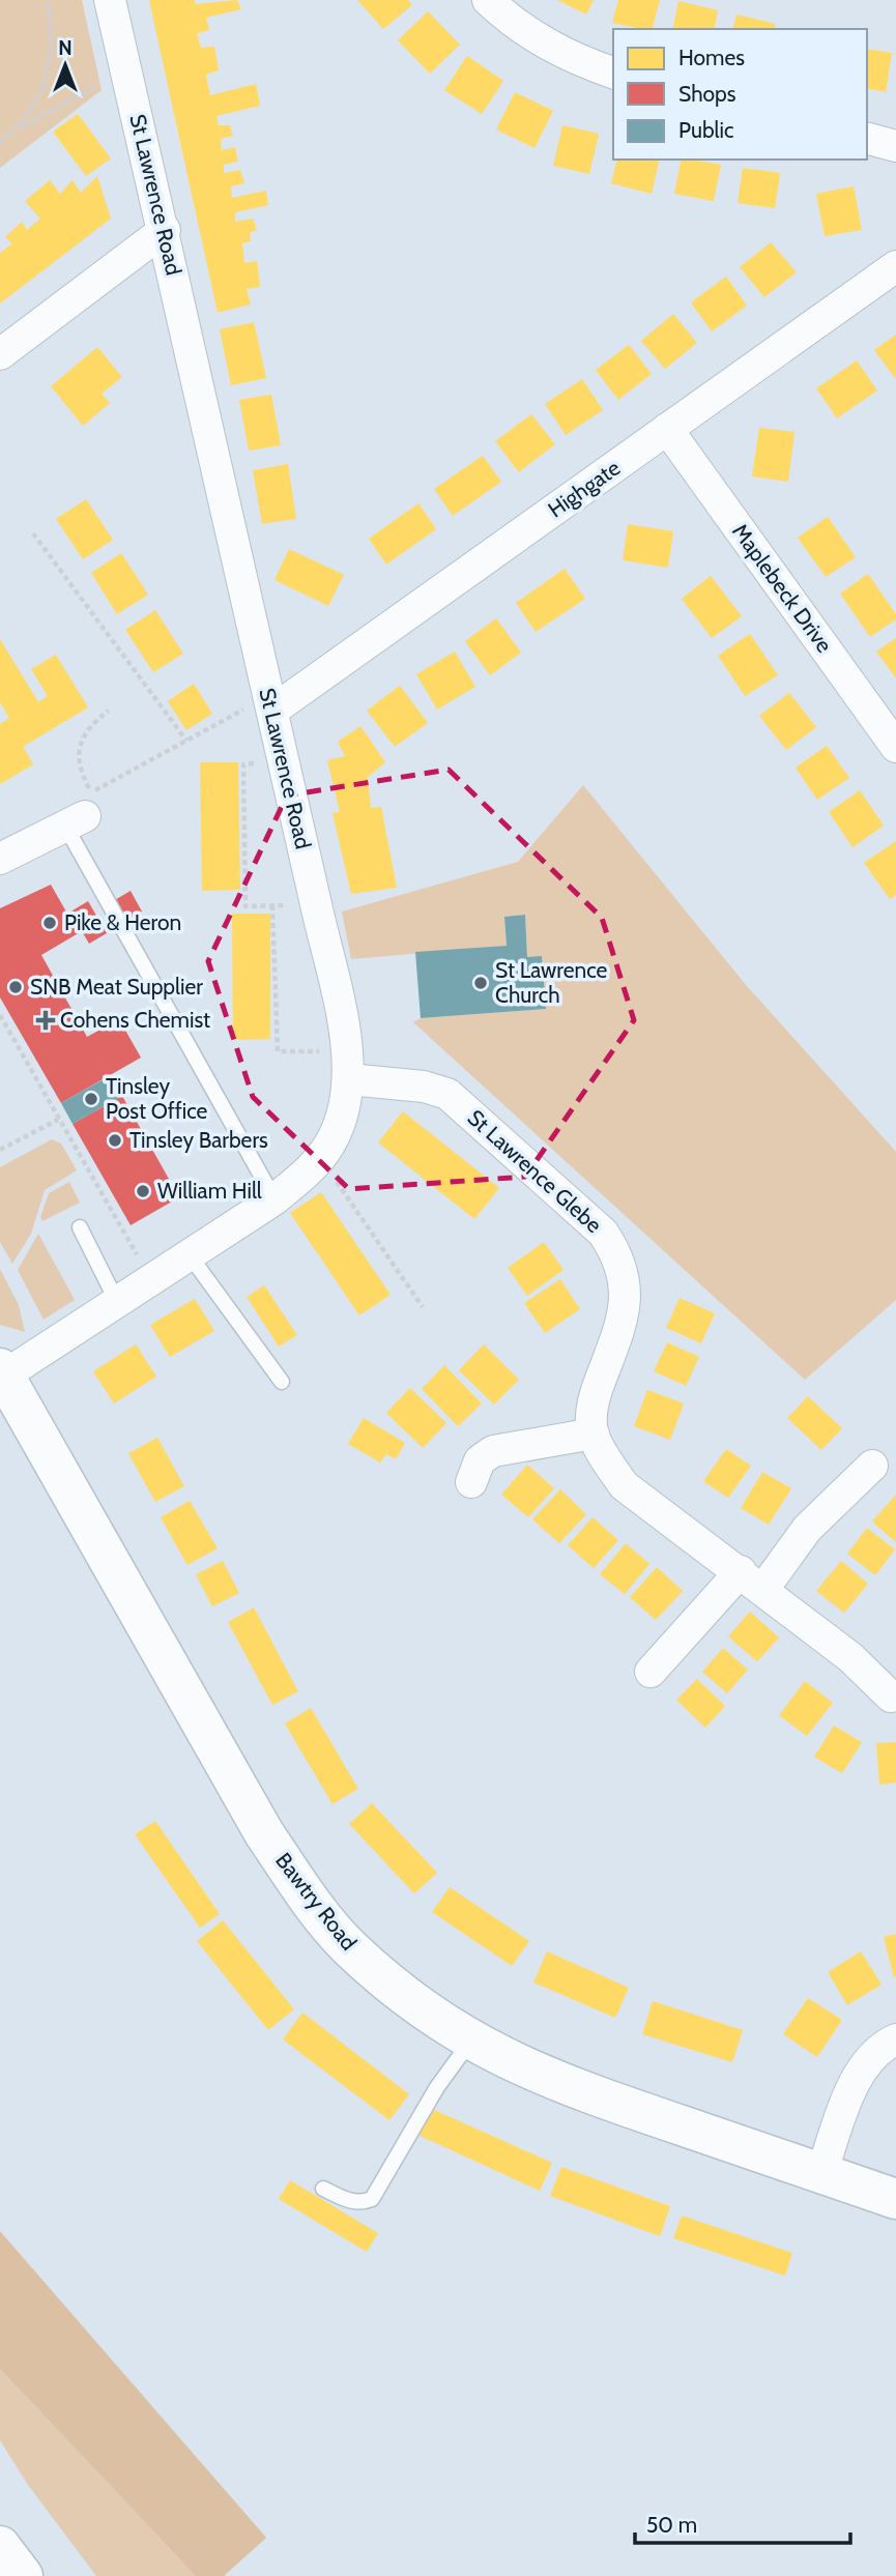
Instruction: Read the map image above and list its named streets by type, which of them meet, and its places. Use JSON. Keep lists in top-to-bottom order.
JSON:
{
  "streets": {
    "main road": ["Bawtry Road"],
    "street": [
      "St Lawrence Road",
      "Highgate",
      "Maplebeck Drive",
      "St Lawrence Glebe"
    ]
  },
  "crossings": [
    ["St Lawrence Road", "Highgate"],
    ["St Lawrence Road", "St Lawrence Glebe"],
    ["St Lawrence Road", "Bawtry Road"],
    ["Highgate", "Maplebeck Drive"]
  ],
  "places": {
    "other": [
      "Pike & Heron",
      "St Lawrence Church",
      "SNB Meat Supplier",
      "Tinsley Post Office",
      "Tinsley Barbers",
      "William Hill"
    ],
    "health": ["Cohens Chemist"]
  },
  "legend": ["Homes", "Shops", "Public"],
  "scale_bar": "50 m",
  "north": "top"
}
